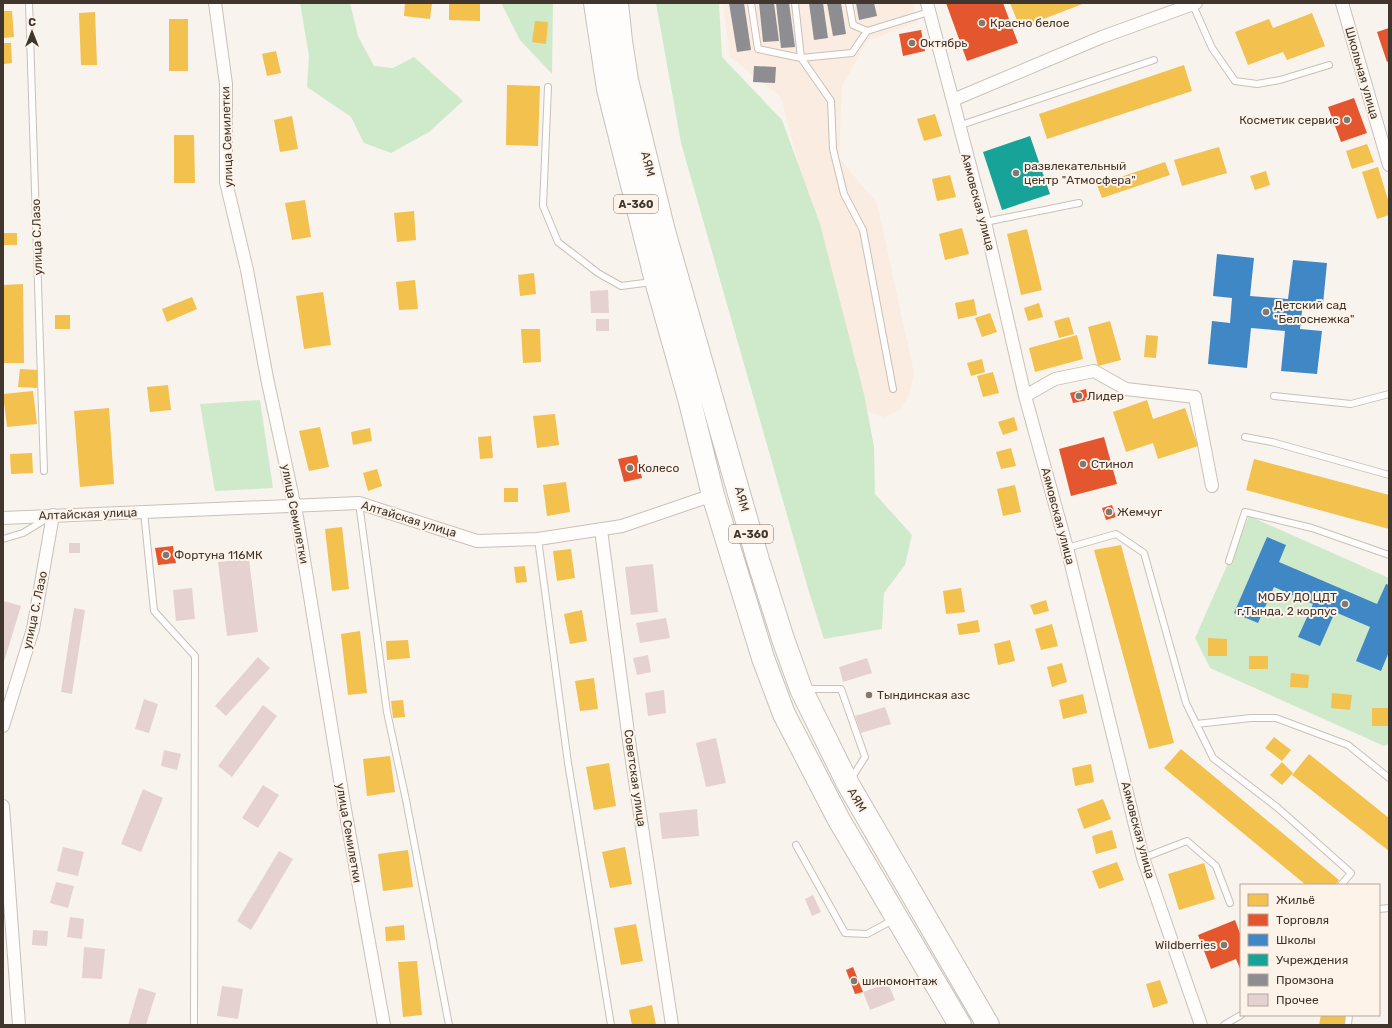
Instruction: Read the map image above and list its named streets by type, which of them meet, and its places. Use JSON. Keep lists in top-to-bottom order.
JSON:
{
  "streets": {
    "highway": ["АЯМ", "А-360"],
    "street": [
      "Школьная улица",
      "улица Семилетки",
      "Аямовская улица",
      "Алтайская улица",
      "улица С. Лазо",
      "Советская улица"
    ],
    "lane": ["улица С.Лазо"]
  },
  "crossings": [
    ["улица Семилетки", "Алтайская улица"],
    ["АЯМ", "Алтайская улица"],
    ["Алтайская улица", "улица С. Лазо"],
    ["Алтайская улица", "Советская улица"]
  ],
  "places": [
    "Красно белое",
    "Октябрь",
    "Косметик сервис",
    "развлекательный центр \"Атмосфера\"",
    "Детский сад \"Белоснежка\"",
    "Лидер",
    "Стинол",
    "Колесо",
    "Жемчуг",
    "Фортуна 116МК",
    "МОБУ ДО ЦДТ г.Тында, 2 корпус",
    "Тындинская азс",
    "Wildberries",
    "шиномонтаж"
  ],
  "legend": [
    "Жильё",
    "Торговля",
    "Школы",
    "Учреждения",
    "Промзона",
    "Прочее"
  ],
  "north": "top"
}
